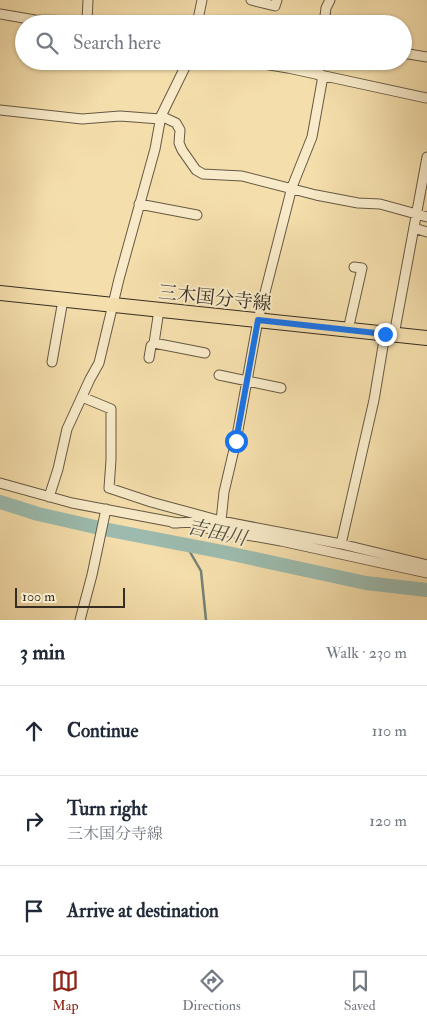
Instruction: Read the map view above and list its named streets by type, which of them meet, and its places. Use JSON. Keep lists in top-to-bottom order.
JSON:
{
  "streets": {
    "main road": ["三木国分寺線"]
  },
  "water": ["吉田川"],
  "scale_bar": "100 m",
  "page": {
    "search": "Search here",
    "scale": "100 m",
    "heading": ["3 min", "Walk · 230 m"],
    "list": [
      ["Continue", "110 m"],
      ["Turn right", "三木国分寺線", "120 m"],
      "Arrive at destination"
    ],
    "nav": ["Map", "Directions", "Saved"]
  }
}
